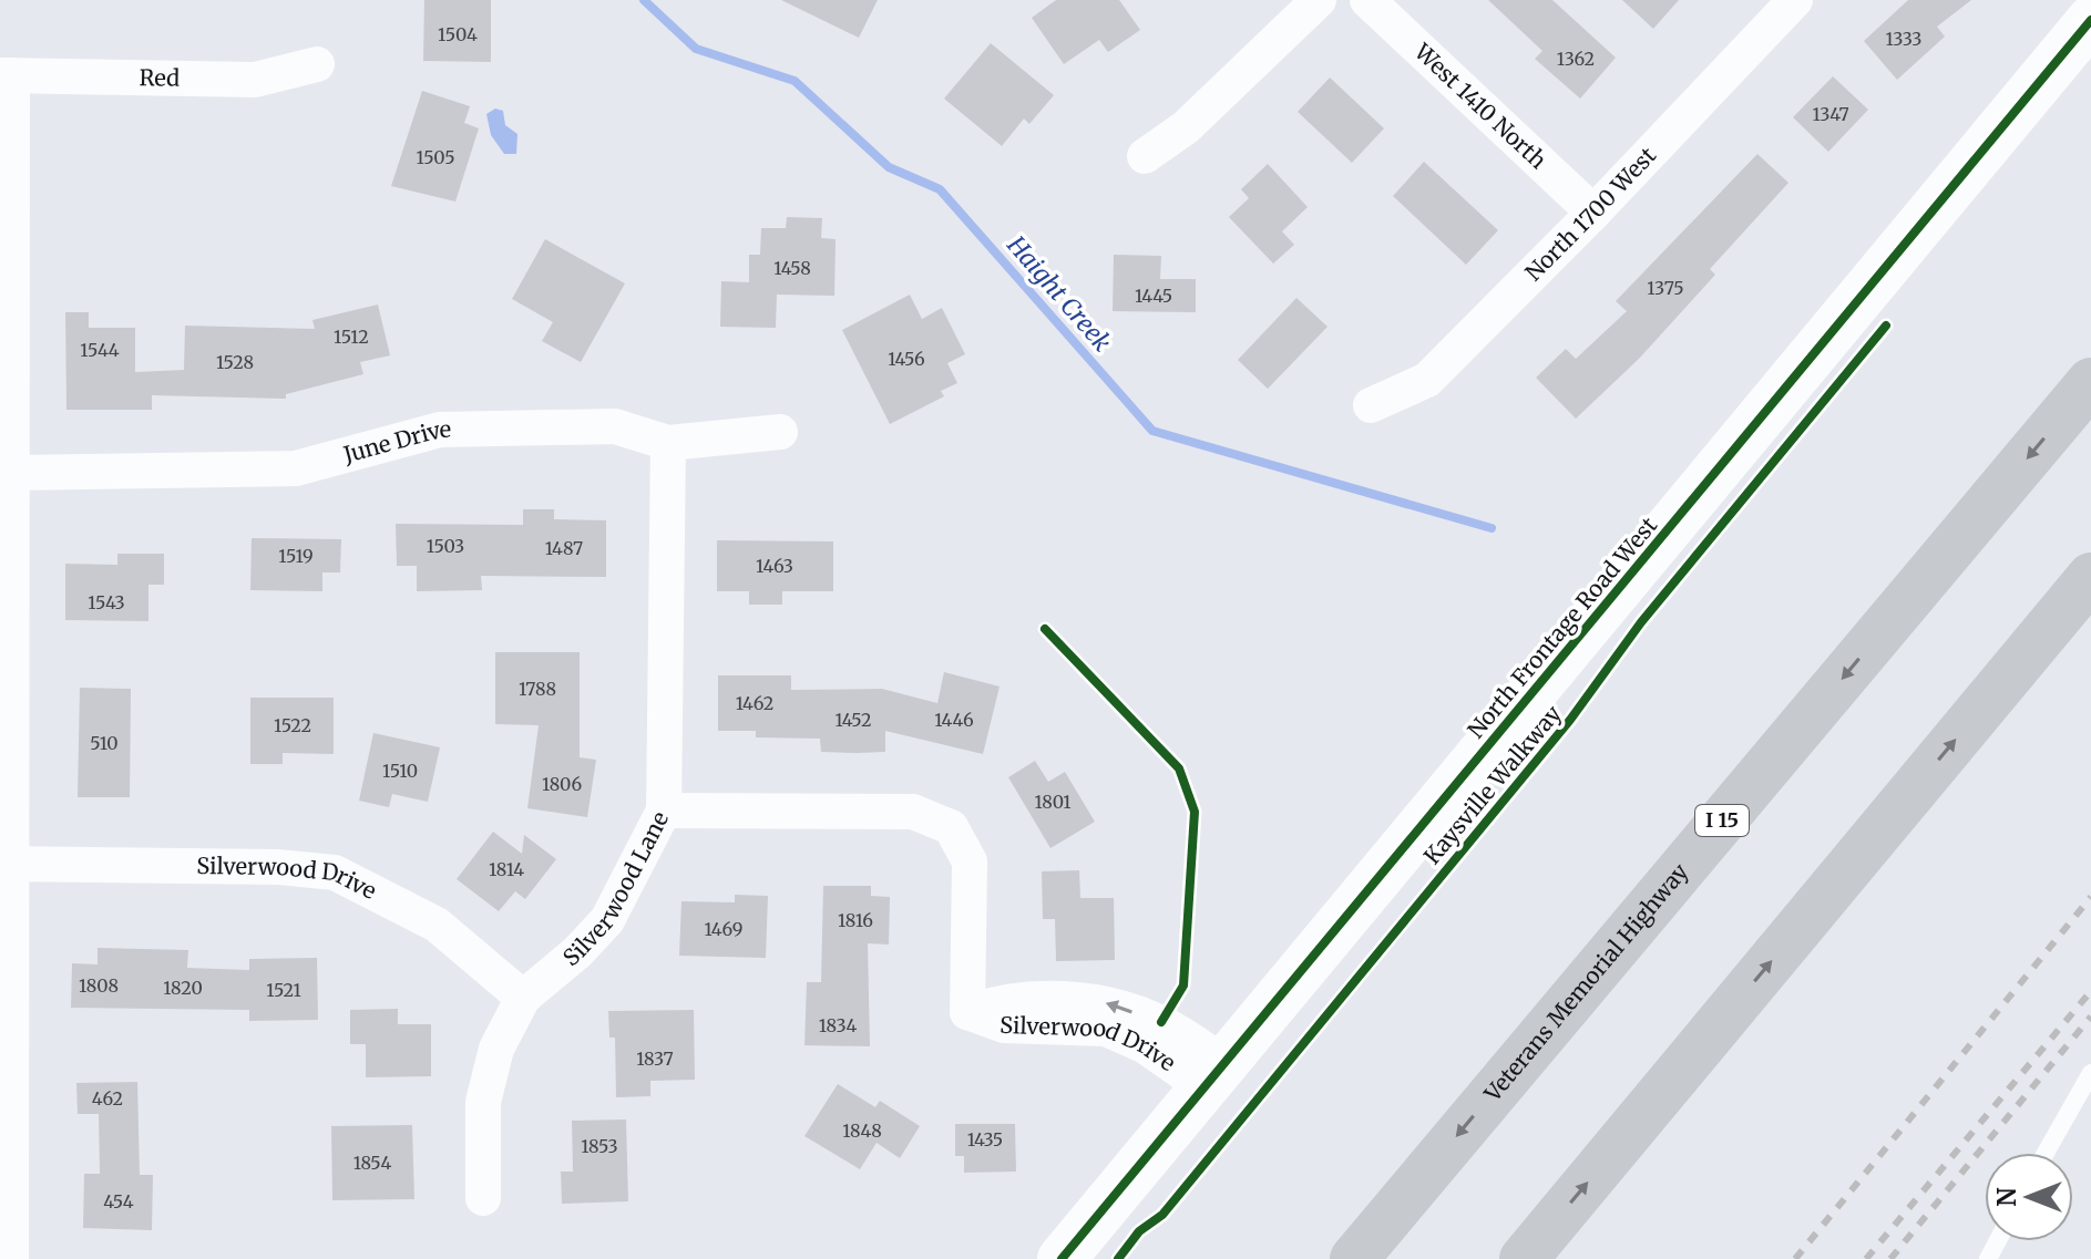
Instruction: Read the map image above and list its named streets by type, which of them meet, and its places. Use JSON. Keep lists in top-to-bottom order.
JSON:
{
  "streets": {
    "highway": ["I 15", "Veterans Memorial Highway"],
    "street": [
      "Red",
      "West 1410 North",
      "North 1700 West",
      "June Drive",
      "North Frontage Road West",
      "Silverwood Drive",
      "Silverwood Lane"
    ],
    "cycle path": ["Kaysville Walkway"]
  },
  "crossings": [
    ["West 1410 North", "North 1700 West"],
    ["June Drive", "Silverwood Lane"],
    ["North Frontage Road West", "Silverwood Drive"],
    ["Silverwood Drive", "Silverwood Lane"]
  ],
  "water": ["Haight Creek"],
  "house_numbers": [
    "1504",
    "1333",
    "1362",
    "1347",
    "1505",
    "1458",
    "1375",
    "1445",
    "1512",
    "1544",
    "1456",
    "1528",
    "1503",
    "1487",
    "1519",
    "1463",
    "1543",
    "1788",
    "1462",
    "1452",
    "1446",
    "1522",
    "510",
    "1510",
    "1806",
    "1801",
    "1814",
    "1816",
    "1469",
    "1808",
    "1820",
    "1521",
    "1834",
    "1837",
    "462",
    "1848",
    "1435",
    "1853",
    "1854",
    "454"
  ],
  "north": "left"
}
